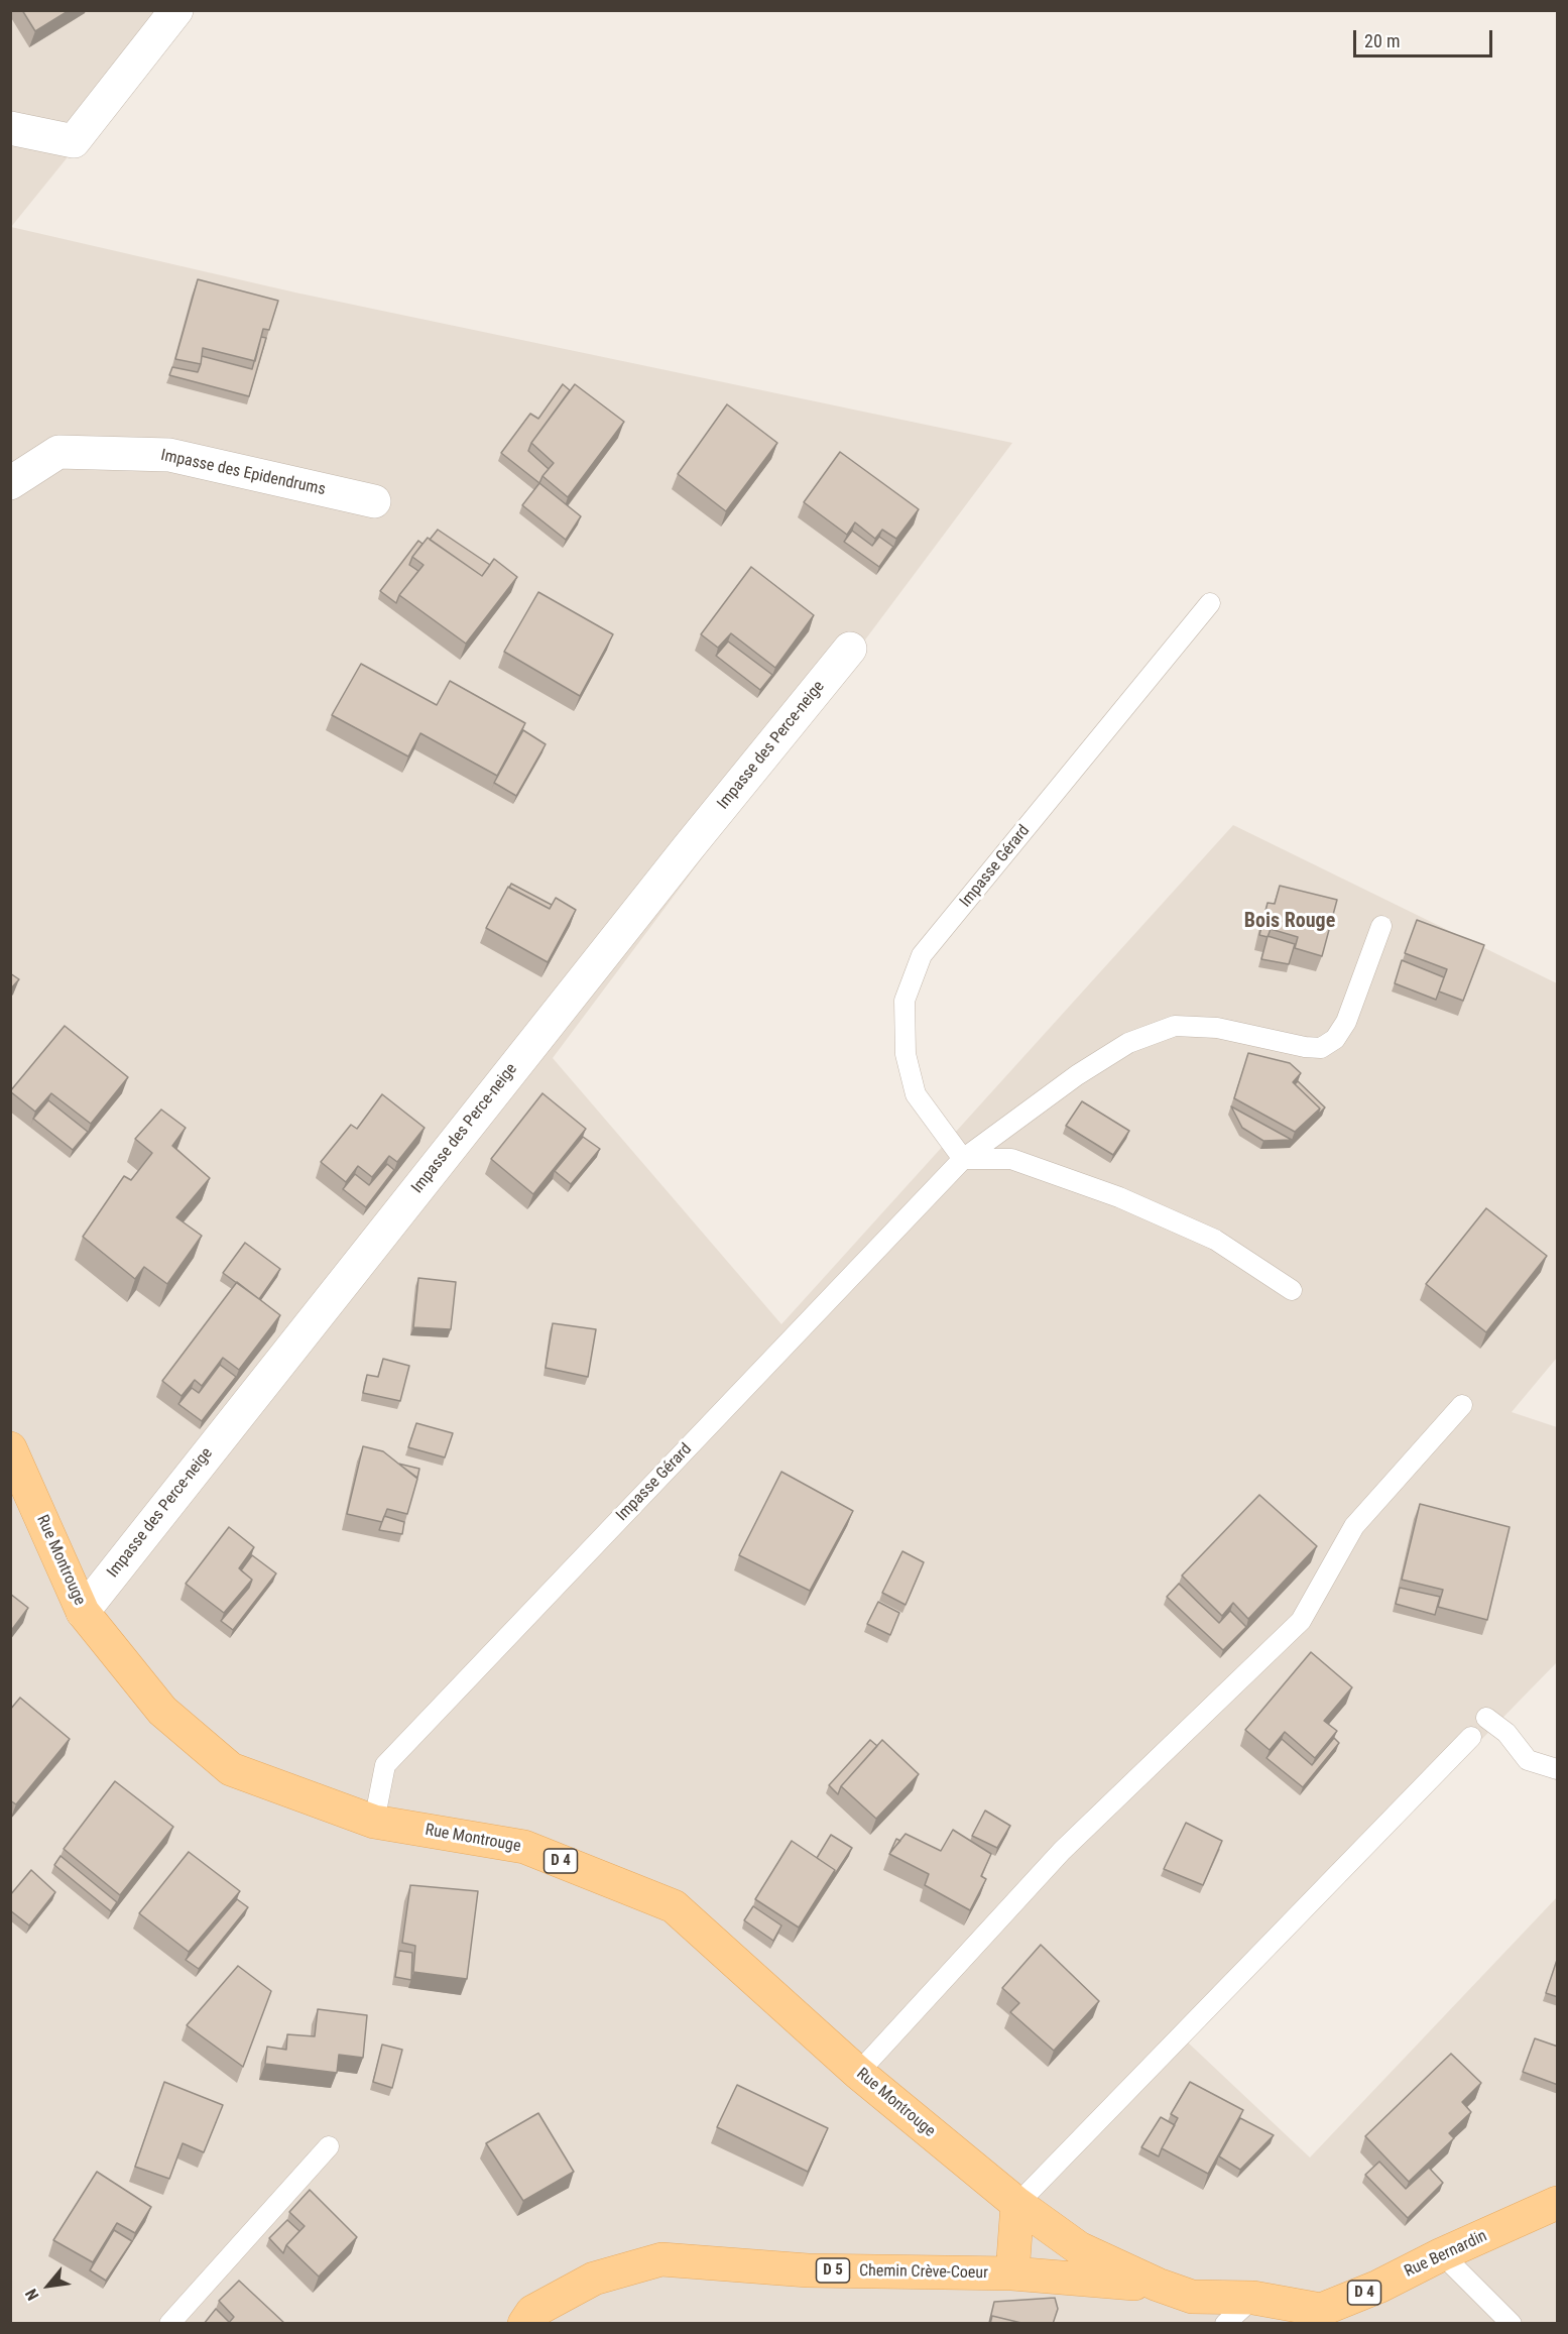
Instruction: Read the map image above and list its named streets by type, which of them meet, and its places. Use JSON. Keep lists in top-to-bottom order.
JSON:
{
  "streets": {
    "main road": [
      "Rue Montrouge",
      "D 4",
      "Rue Bernardin",
      "D 5",
      "Chemin Crève-Coeur"
    ],
    "street": ["Impasse des Epidendrums", "Impasse des Perce-neige"],
    "lane": ["Impasse Gérard"]
  },
  "crossings": [
    ["Impasse des Perce-neige", "Rue Montrouge"],
    ["Impasse Gérard", "Rue Montrouge"],
    ["Rue Montrouge", "Rue Bernardin"],
    ["Rue Montrouge", "Chemin Crève-Coeur"],
    ["Rue Bernardin", "Chemin Crève-Coeur"]
  ],
  "districts": ["Bois Rouge"],
  "scale_bar": "20 m",
  "north": "bottom left"
}
